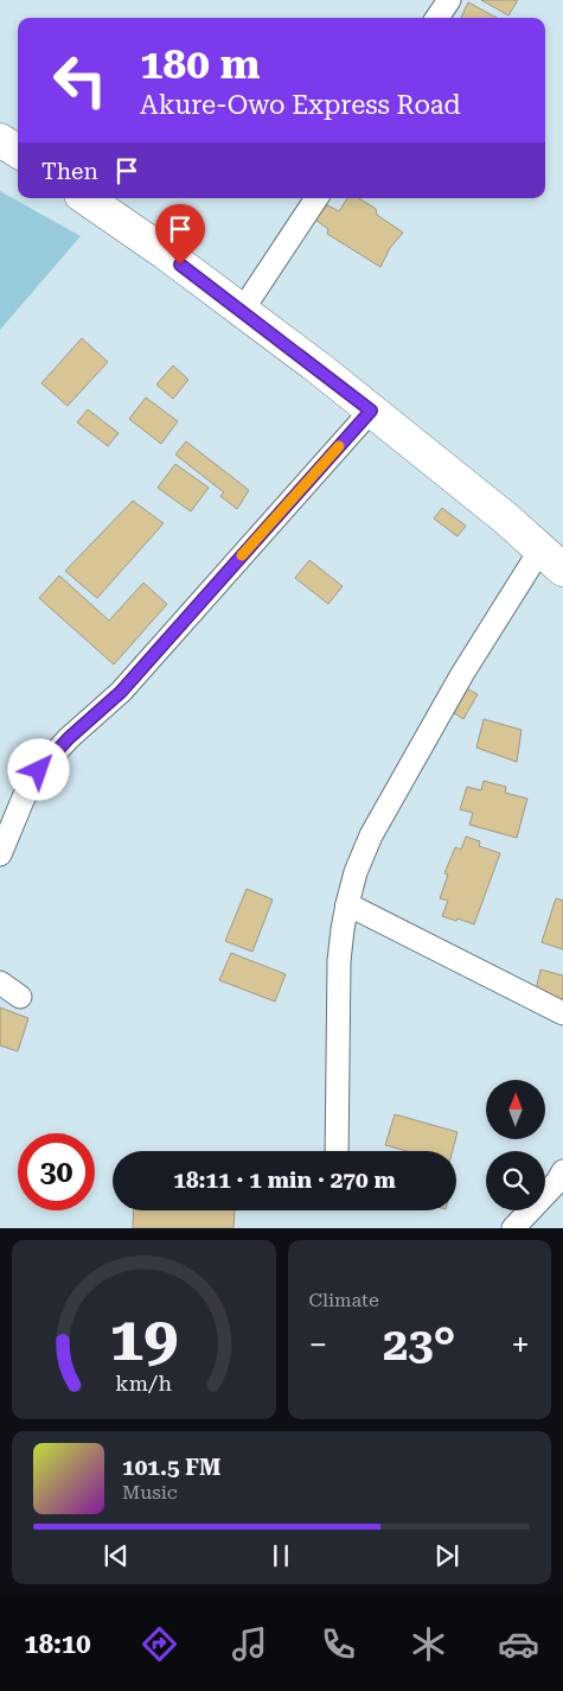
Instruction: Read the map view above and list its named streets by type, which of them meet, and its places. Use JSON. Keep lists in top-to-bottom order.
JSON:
{
  "north": "top",
  "page": {
    "turn": ["180 m", "Akure-Owo Express Road"],
    "then": "Then",
    "limit": "30",
    "trip": "18:11 · 1 min · 270 m",
    "tile": "Climate",
    "heat": ["−", "23°", "+"],
    "song": ["101.5 FM", "Music"],
    "tabs": "18:10",
    "gauge": ["19", "km/h"]
  }
}
